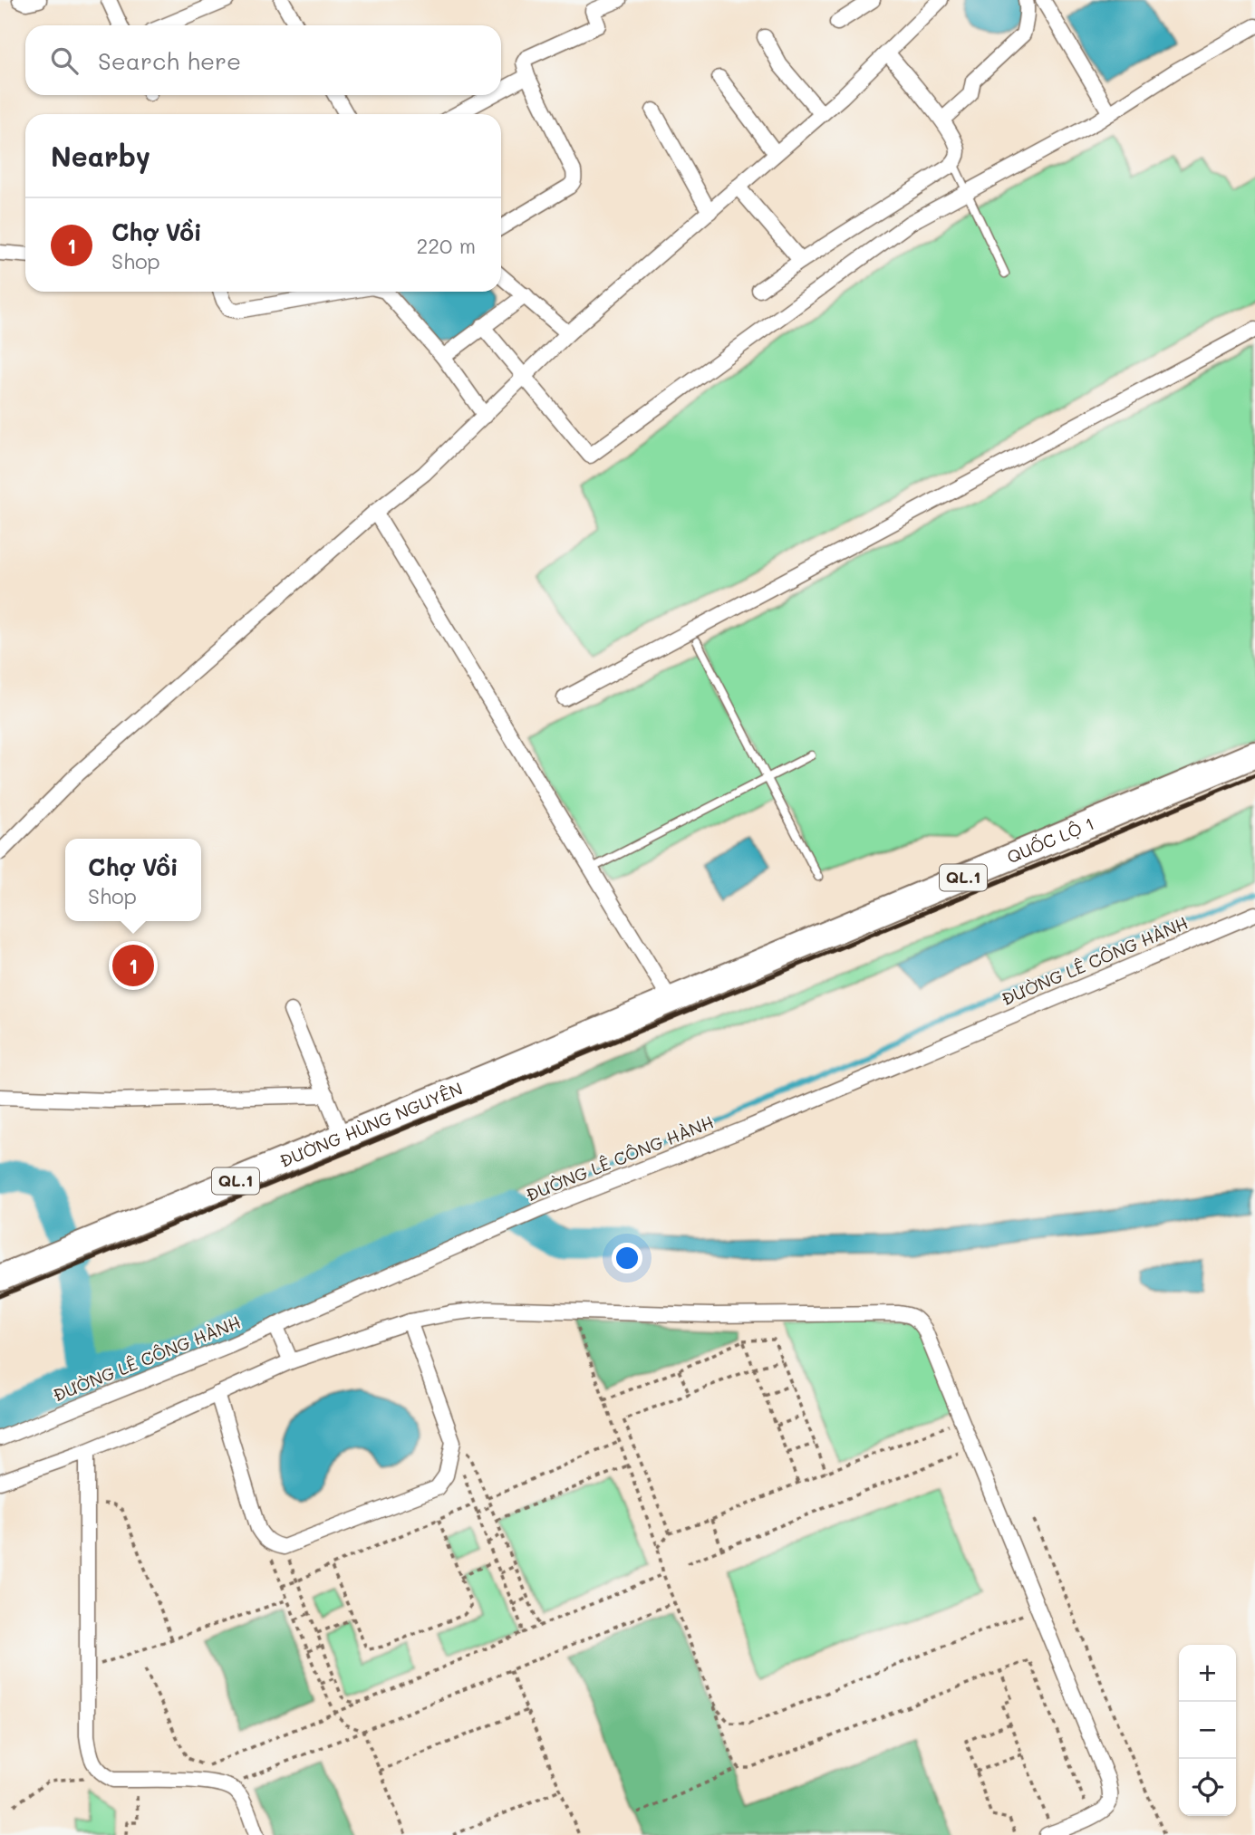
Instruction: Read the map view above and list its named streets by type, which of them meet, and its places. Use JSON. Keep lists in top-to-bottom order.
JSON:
{
  "streets": {
    "highway": ["QUỐC LỘ 1", "QL.1", "ĐƯỜNG HÙNG NGUYÊN"],
    "street": ["ĐƯỜNG LÊ CÔNG HÀNH"]
  },
  "crossings": [
    ["QUỐC LỘ 1", "ĐƯỜNG HÙNG NGUYÊN"]
  ],
  "page": {
    "search": "Search here",
    "heading": "Nearby",
    "list": [
      {
        "mark": "1",
        "name": "Chợ Vồi",
        "note": "Shop",
        "value": "220 m"
      }
    ],
    "popup": ["Chợ Vồi", "Shop"],
    "pins": "1",
    "map_buttons": ["+", "−"]
  }
}
